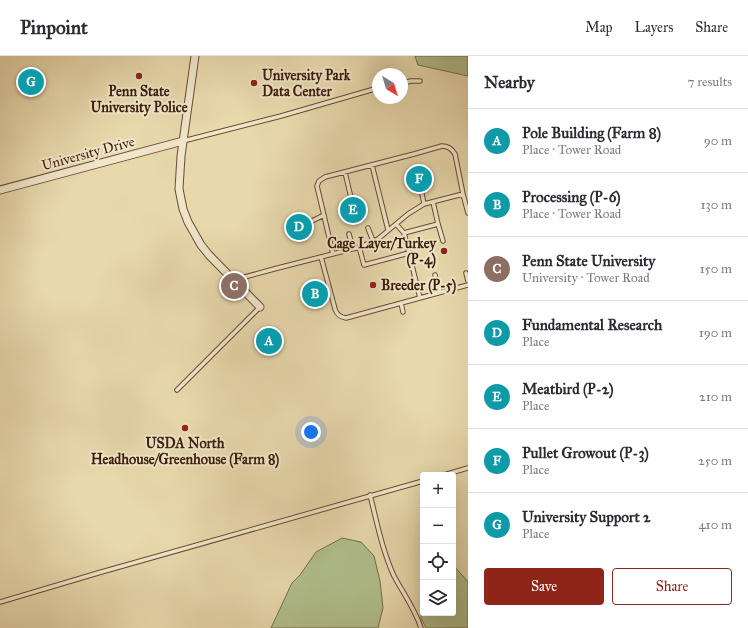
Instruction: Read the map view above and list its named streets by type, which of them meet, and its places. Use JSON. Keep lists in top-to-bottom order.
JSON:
{
  "streets": {
    "street": ["University Drive"]
  },
  "places": [
    "Penn State University Police",
    "University Park Data Center",
    "Cage Layer/Turkey (P-4)",
    "Breeder (P-5)",
    "USDA North Headhouse/Greenhouse (Farm 8)"
  ],
  "north": "bottom right",
  "page": {
    "header": "Pinpoint",
    "nav": ["Map", "Layers", "Share"],
    "heading": ["Nearby", "7 results"],
    "pins": [
      "G",
      "F",
      "E",
      "D",
      "C",
      "B",
      "A"
    ],
    "list": [
      {
        "mark": "A",
        "name": "Pole Building (Farm 8)",
        "note": "Place · Tower Road",
        "value": "90 m"
      },
      {
        "mark": "B",
        "name": "Processing (P-6)",
        "note": "Place · Tower Road",
        "value": "130 m"
      },
      {
        "mark": "C",
        "name": "Penn State University",
        "note": "University · Tower Road",
        "value": "150 m"
      },
      {
        "mark": "D",
        "name": "Fundamental Research",
        "note": "Place",
        "value": "190 m"
      },
      {
        "mark": "E",
        "name": "Meatbird (P-2)",
        "note": "Place",
        "value": "210 m"
      },
      {
        "mark": "F",
        "name": "Pullet Growout (P-3)",
        "note": "Place",
        "value": "250 m"
      },
      {
        "mark": "G",
        "name": "University Support 2",
        "note": "Place",
        "value": "410 m"
      }
    ],
    "map_buttons": ["+", "−"],
    "buttons": ["Save", "Share"]
  }
}
